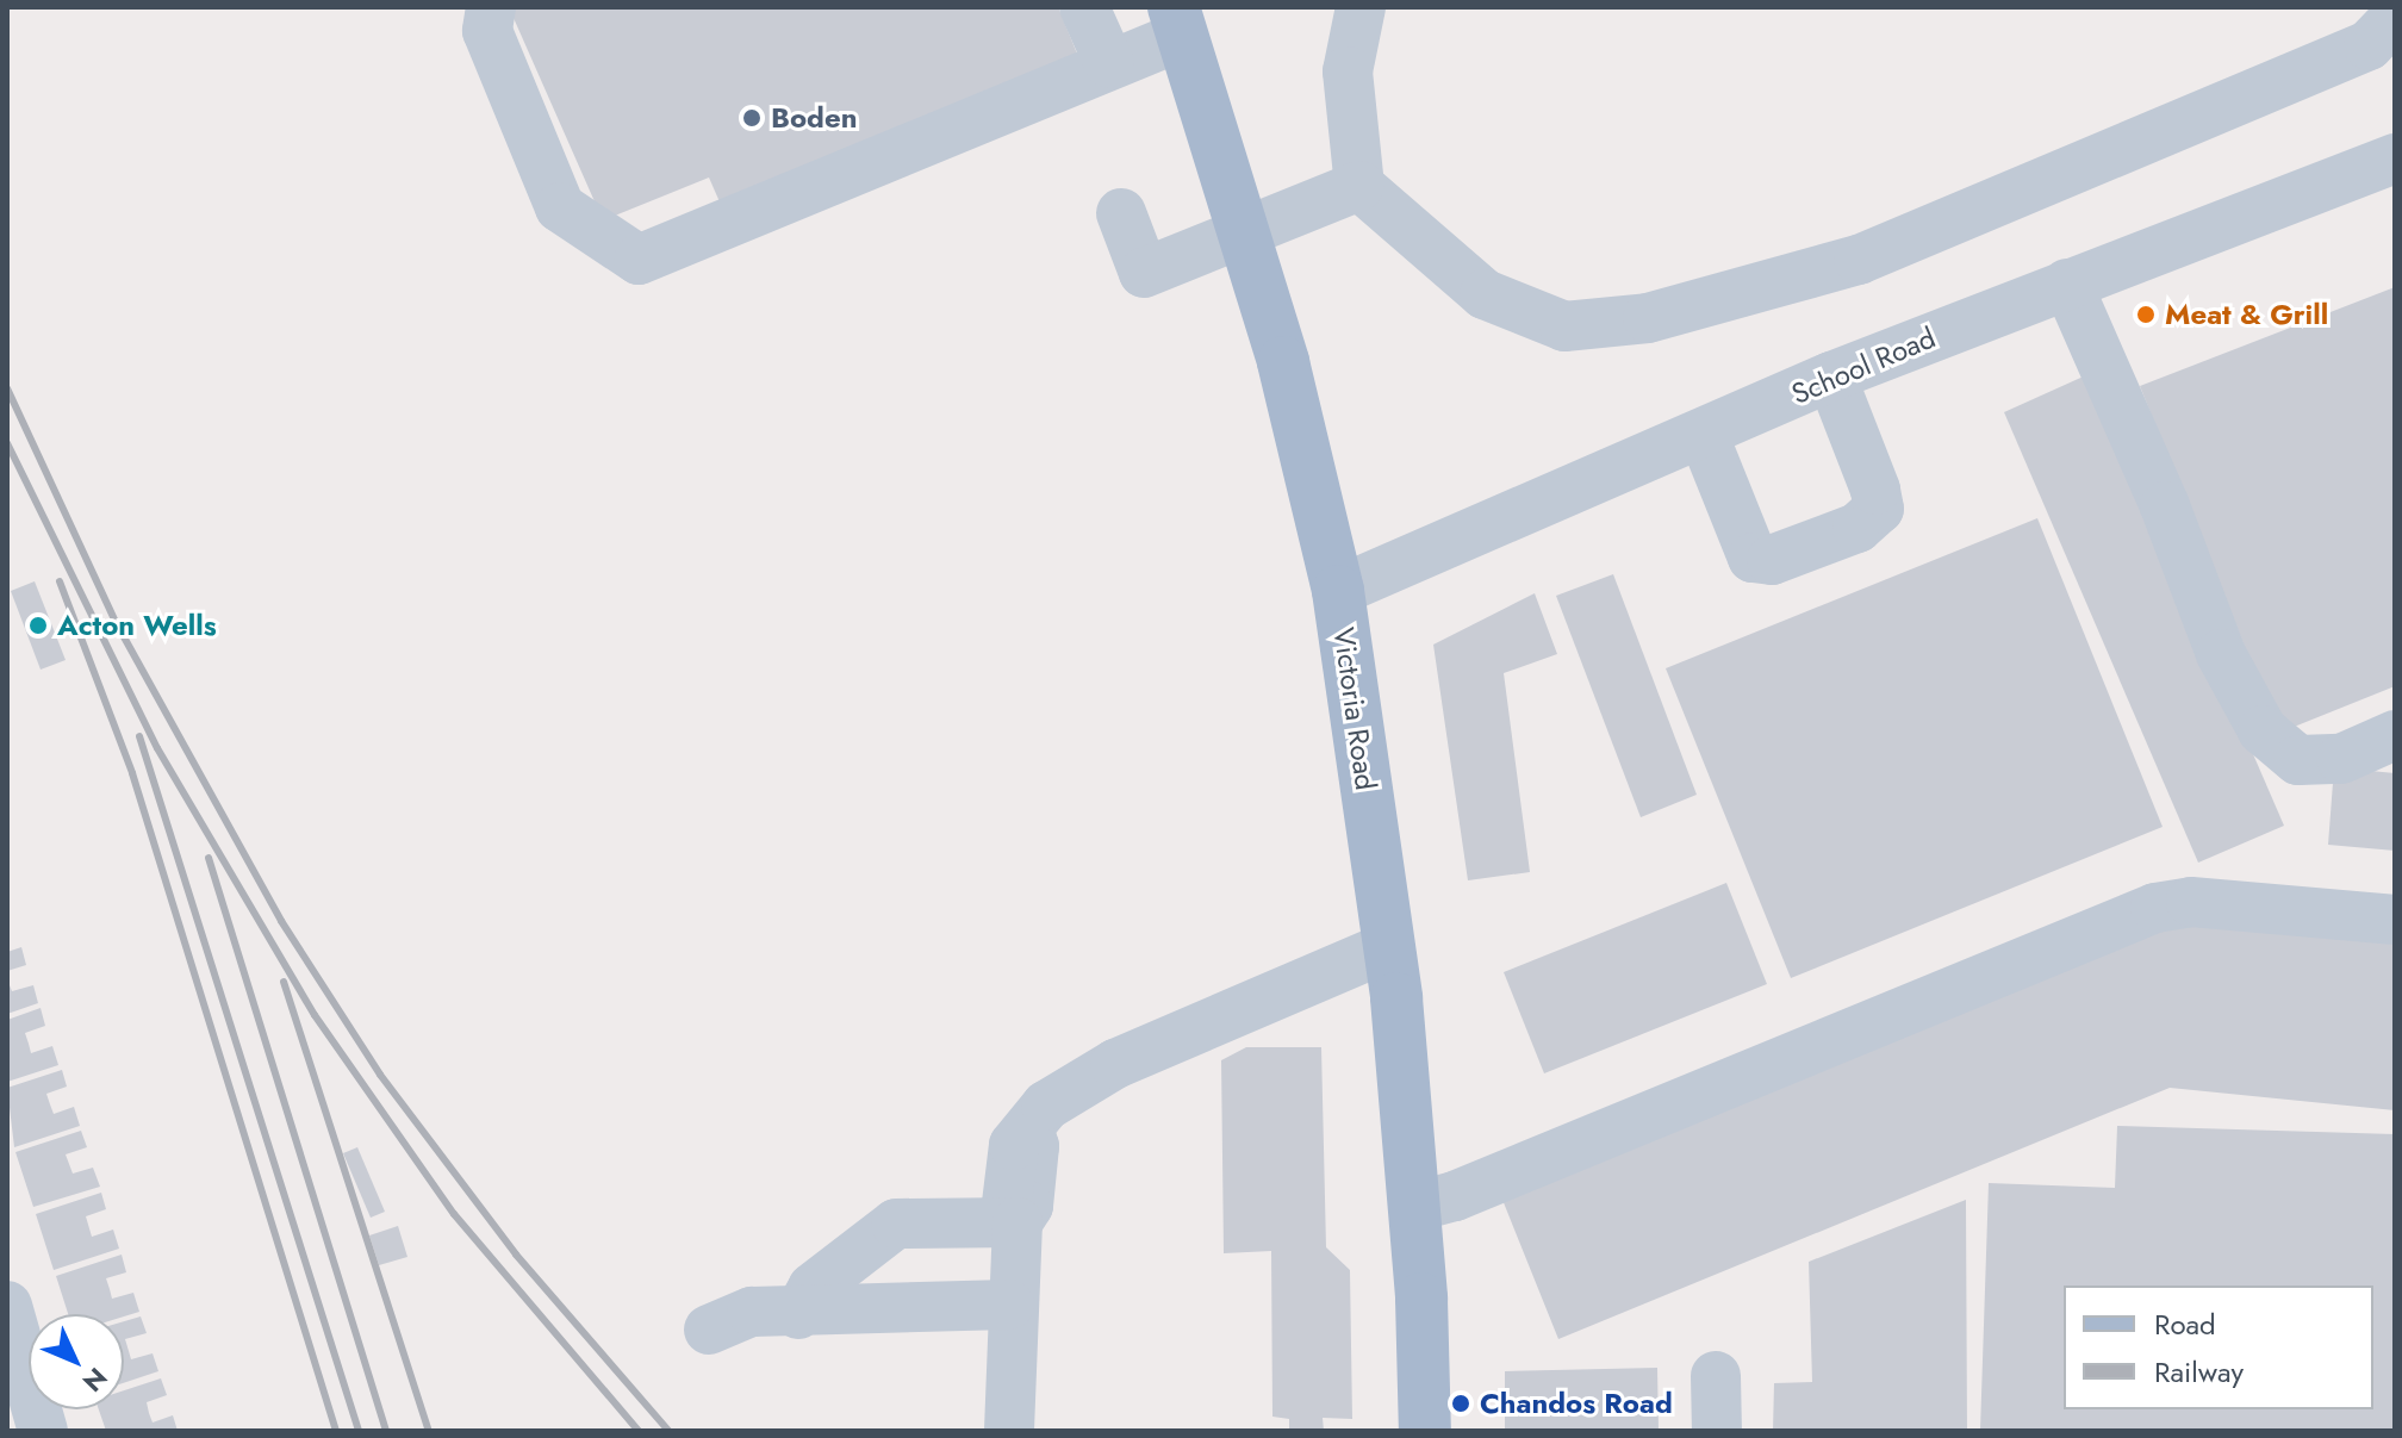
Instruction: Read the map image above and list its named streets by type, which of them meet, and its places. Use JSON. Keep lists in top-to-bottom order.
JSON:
{
  "streets": {
    "main road": ["Victoria Road"],
    "street": ["School Road"]
  },
  "crossings": [
    ["School Road", "Victoria Road"]
  ],
  "places": [
    "Boden",
    "Meat & Grill",
    "Acton Wells",
    "Chandos Road"
  ],
  "legend": ["Road", "Railway"],
  "north": "bottom right"
}
